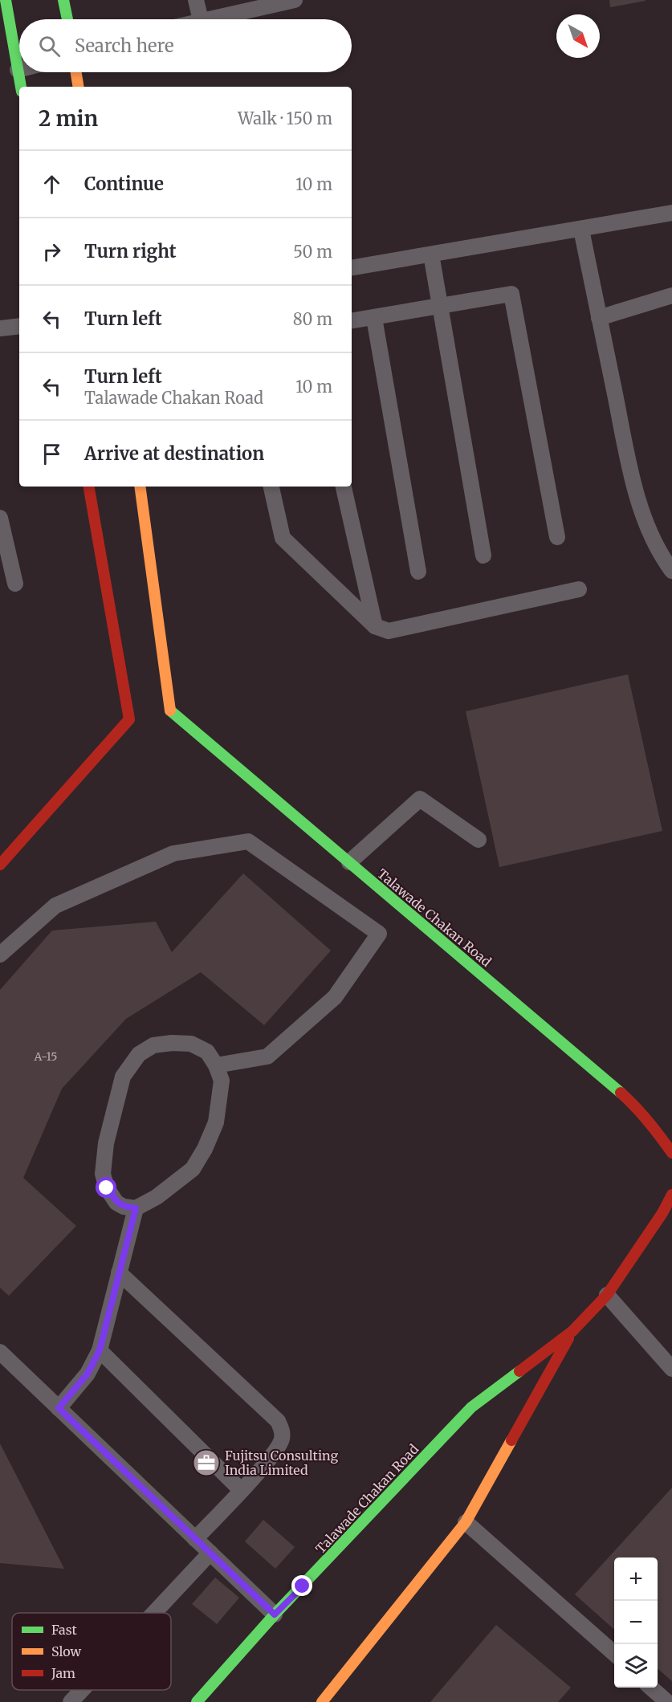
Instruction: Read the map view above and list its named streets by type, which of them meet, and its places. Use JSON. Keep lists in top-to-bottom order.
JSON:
{
  "streets": {
    "main road": ["Talawade Chakan Road"]
  },
  "places": {
    "office": ["Fujitsu Consulting India Limited"]
  },
  "house_numbers": ["A-15"],
  "legend": ["Fast", "Slow", "Jam"],
  "north": "bottom right",
  "page": {
    "search": "Search here",
    "heading": ["2 min", "Walk · 150 m"],
    "list": [
      ["Continue", "10 m"],
      ["Turn right", "50 m"],
      ["Turn left", "80 m"],
      ["Turn left", "Talawade Chakan Road", "10 m"],
      "Arrive at destination"
    ],
    "map_buttons": ["+", "−"]
  }
}
